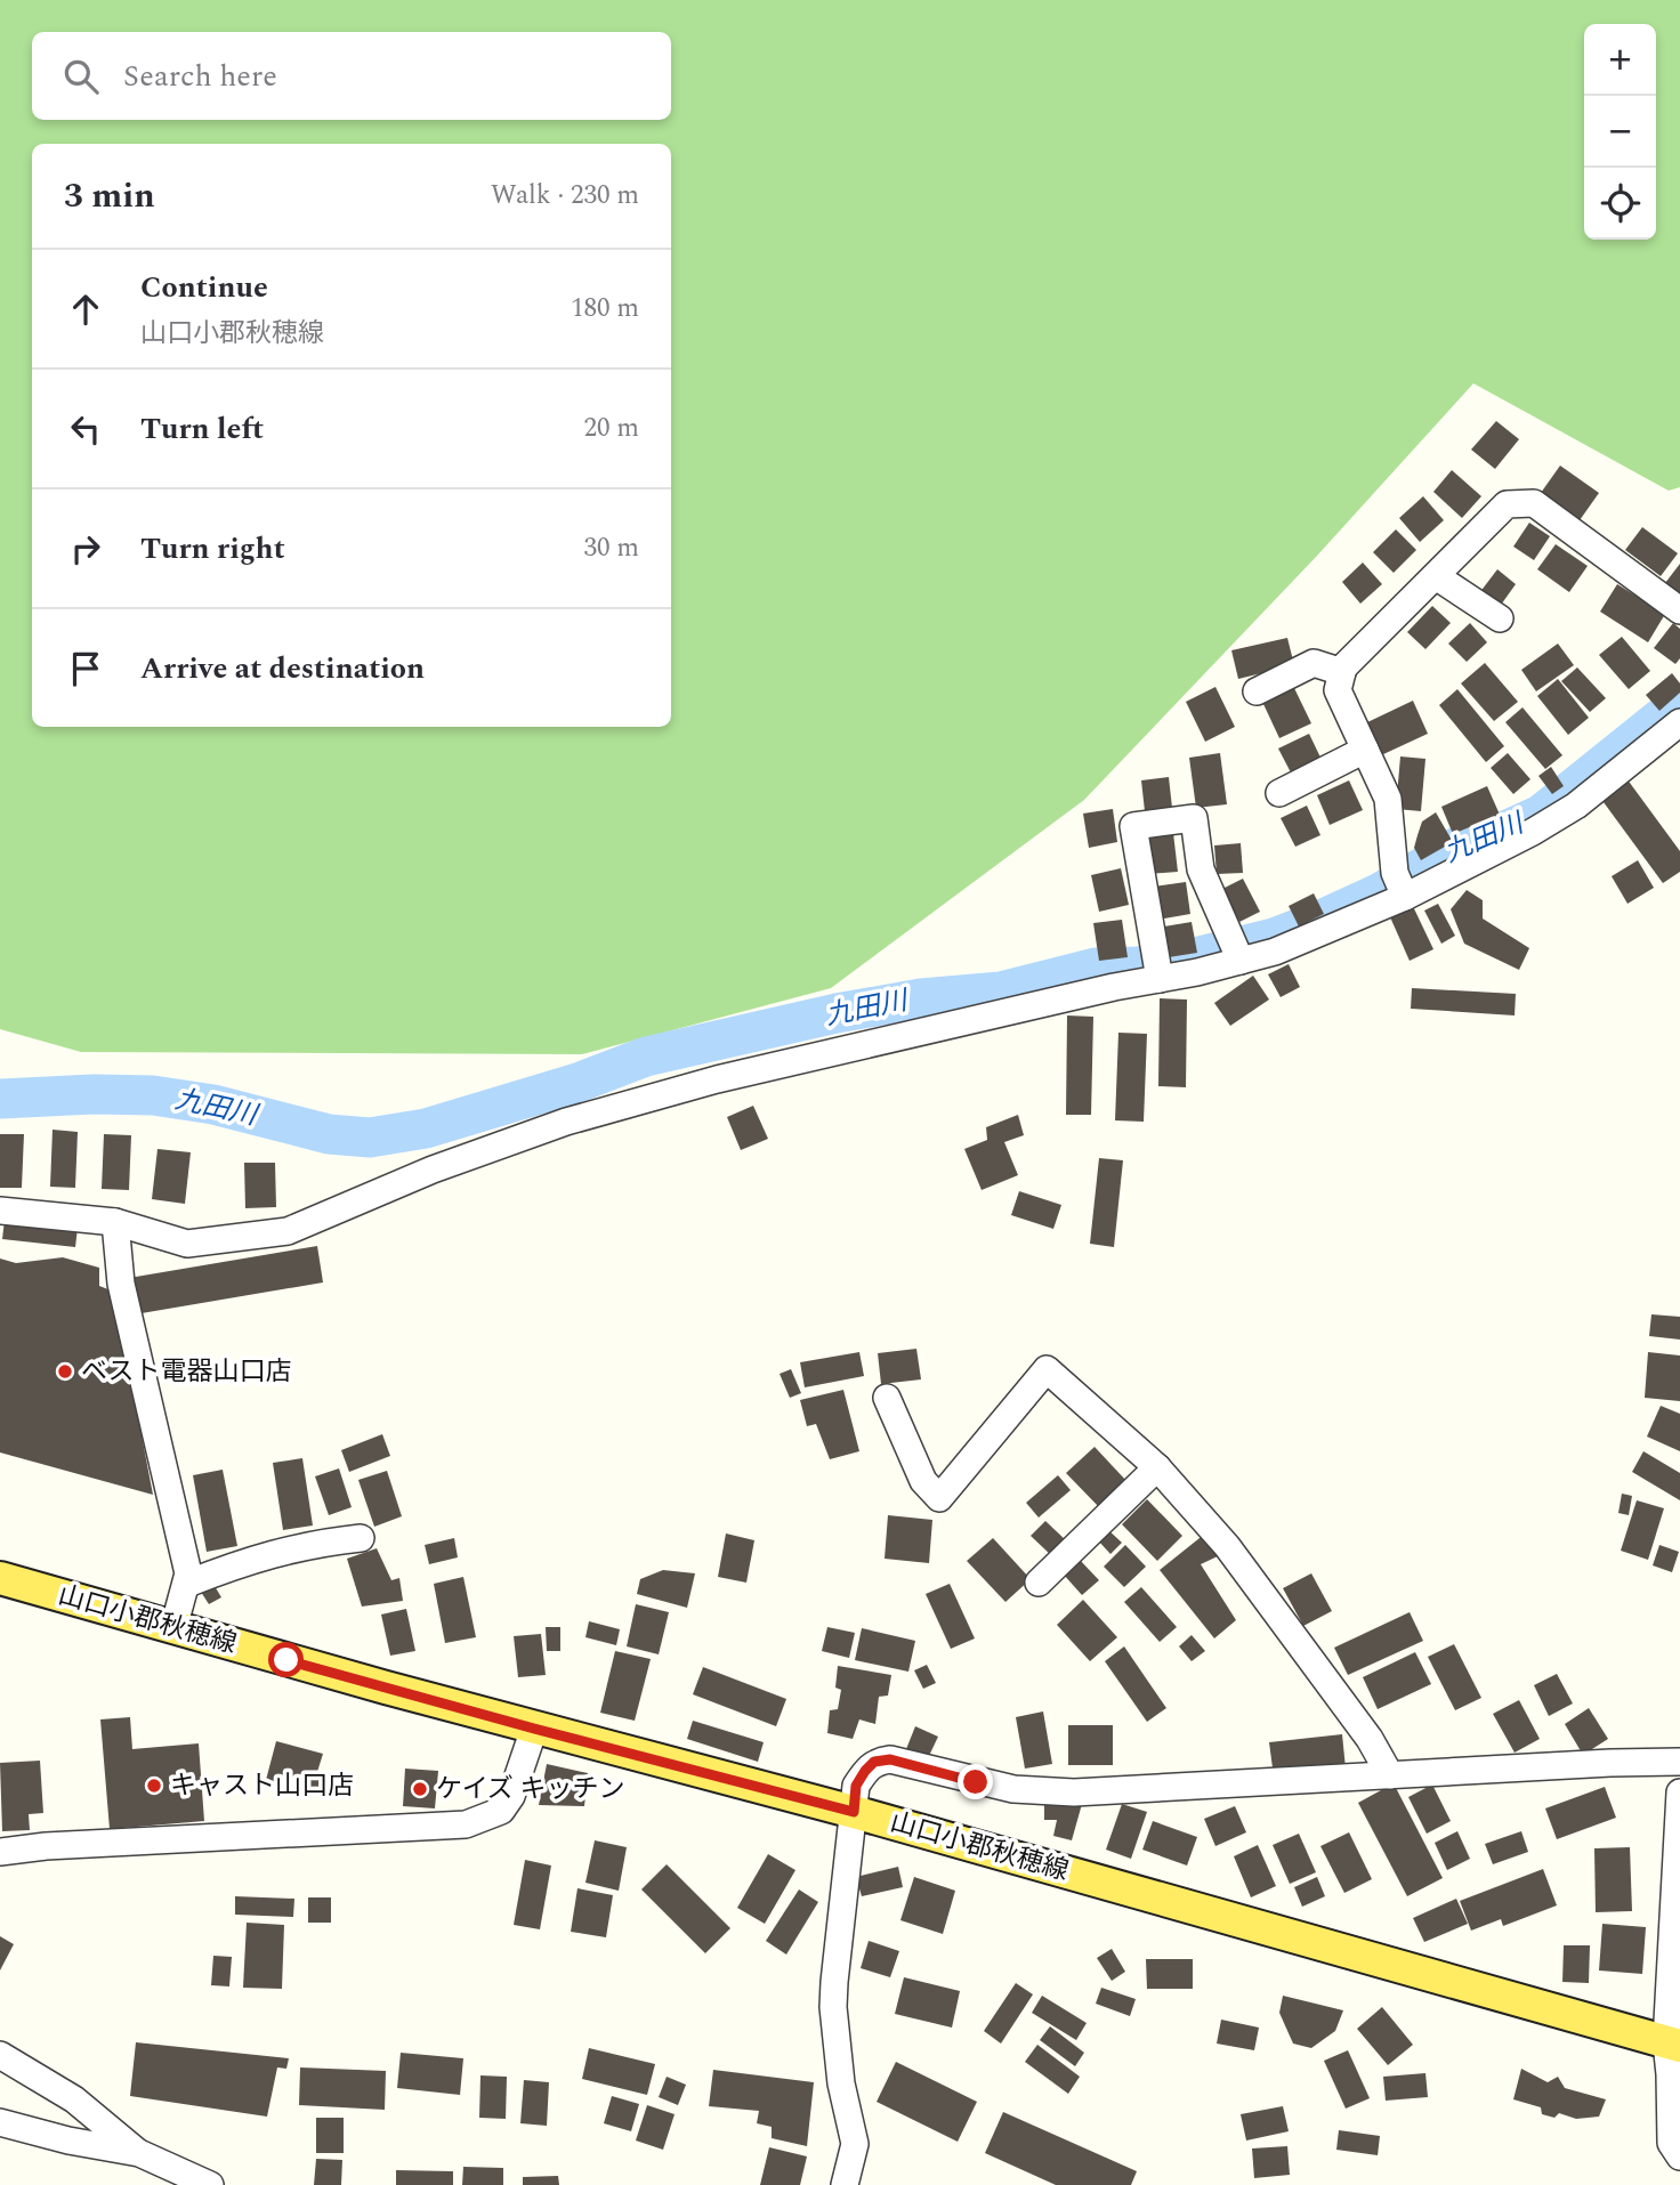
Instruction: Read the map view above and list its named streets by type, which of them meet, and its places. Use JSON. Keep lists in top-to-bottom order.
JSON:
{
  "streets": {
    "main road": ["山口小郡秋穂線"]
  },
  "water": ["九田川"],
  "places": ["ベスト電器山口店", "キャスト山口店", "ケイズ キッチン"],
  "page": {
    "map_buttons": ["+", "−"],
    "search": "Search here",
    "heading": ["3 min", "Walk · 230 m"],
    "list": [
      ["Continue", "山口小郡秋穂線", "180 m"],
      ["Turn left", "20 m"],
      ["Turn right", "30 m"],
      "Arrive at destination"
    ]
  }
}
